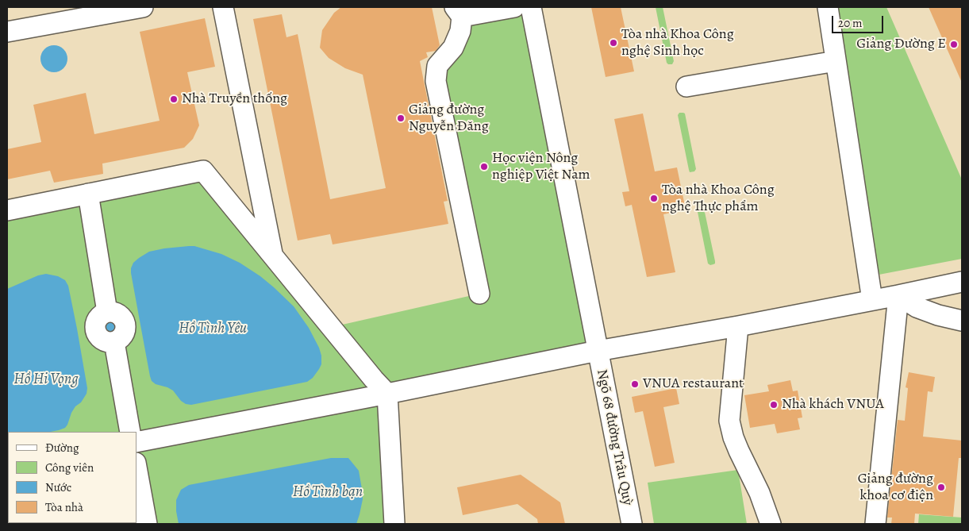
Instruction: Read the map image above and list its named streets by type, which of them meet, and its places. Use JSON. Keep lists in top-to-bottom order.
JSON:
{
  "streets": {
    "street": ["Ngõ 68 đường Trâu Quỳ"]
  },
  "water": ["Hồ Tình Yêu", "Hồ Hi Vọng", "Hồ Tình bạn"],
  "places": [
    "Tòa nhà Khoa Công nghệ Sinh học",
    "Giảng Đường E",
    "Nhà Truyền thống",
    "Giảng đường Nguyễn Đăng",
    "Học viện Nông nghiệp Việt Nam",
    "Tòa nhà Khoa Công nghệ Thực phẩm",
    "VNUA restaurant",
    "Nhà khách VNUA",
    "Giảng đường khoa cơ điện"
  ],
  "legend": [
    "Đường",
    "Công viên",
    "Nước",
    "Tòa nhà"
  ],
  "scale_bar": "20 m"
}
